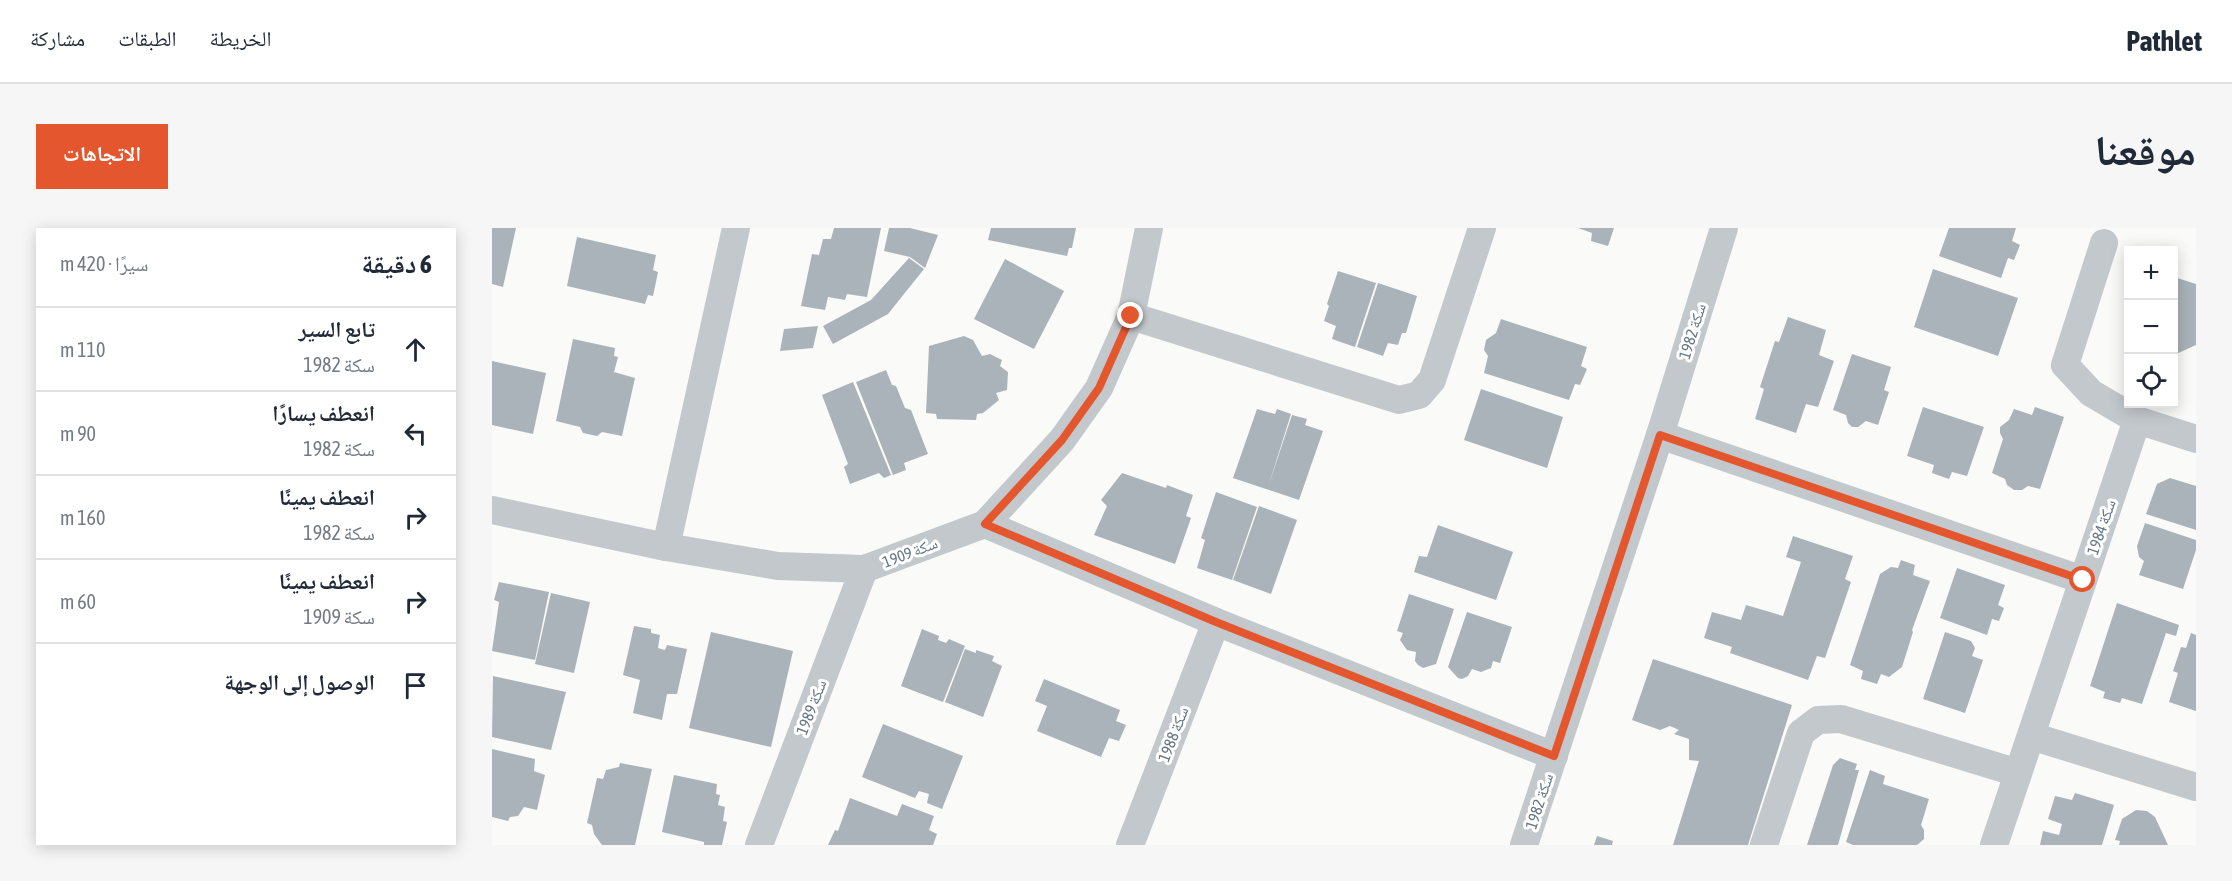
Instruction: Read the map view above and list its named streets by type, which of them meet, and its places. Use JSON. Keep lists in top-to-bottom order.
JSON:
{
  "streets": {
    "street": [
      "سكة 1982",
      "سكة 1984",
      "سكة 1909",
      "سكة 1989",
      "سكة 1988"
    ]
  },
  "crossings": [
    ["سكة 1982", "سكة 1909"],
    ["سكة 1982", "سكة 1988"],
    ["سكة 1909", "سكة 1989"]
  ],
  "page": {
    "header": "Pathlet",
    "nav": ["الخريطة", "الطبقات", "مشاركة"],
    "title": "موقعنا",
    "buttons": "الاتجاهات",
    "heading": ["6 دقيقة", "سيرًا · 420 m"],
    "map_buttons": ["+", "−"],
    "list": [
      ["تابع السير", "سكة 1982", "110 m"],
      ["انعطف يسارًا", "سكة 1982", "90 m"],
      ["انعطف يمينًا", "سكة 1982", "160 m"],
      ["انعطف يمينًا", "سكة 1909", "60 m"],
      "الوصول إلى الوجهة"
    ]
  }
}
